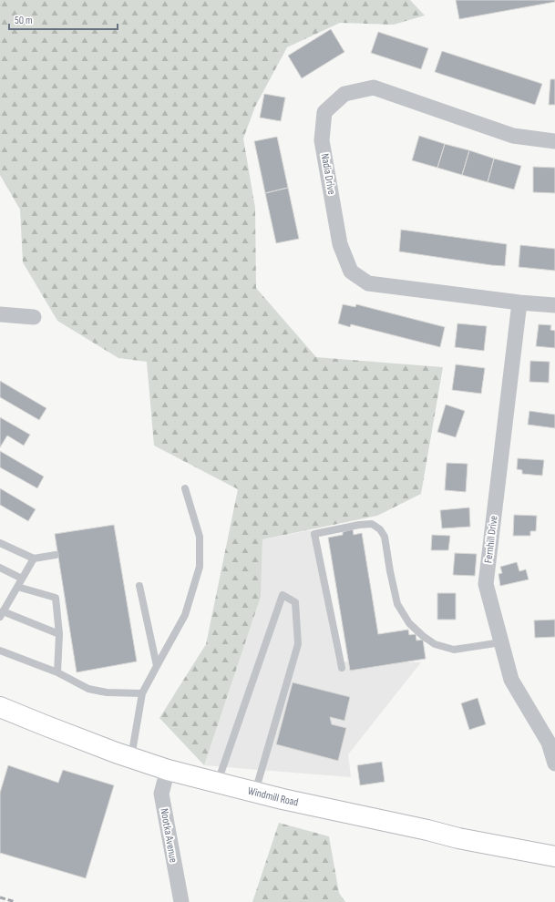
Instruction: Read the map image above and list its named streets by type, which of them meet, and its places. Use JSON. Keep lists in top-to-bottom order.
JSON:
{
  "streets": {
    "main road": ["Windmill Road"],
    "street": ["Nadia Drive", "Fernhill Drive", "Nootka Avenue"]
  },
  "crossings": [
    ["Nadia Drive", "Fernhill Drive"],
    ["Windmill Road", "Nootka Avenue"]
  ],
  "scale_bar": "50 m"
}
